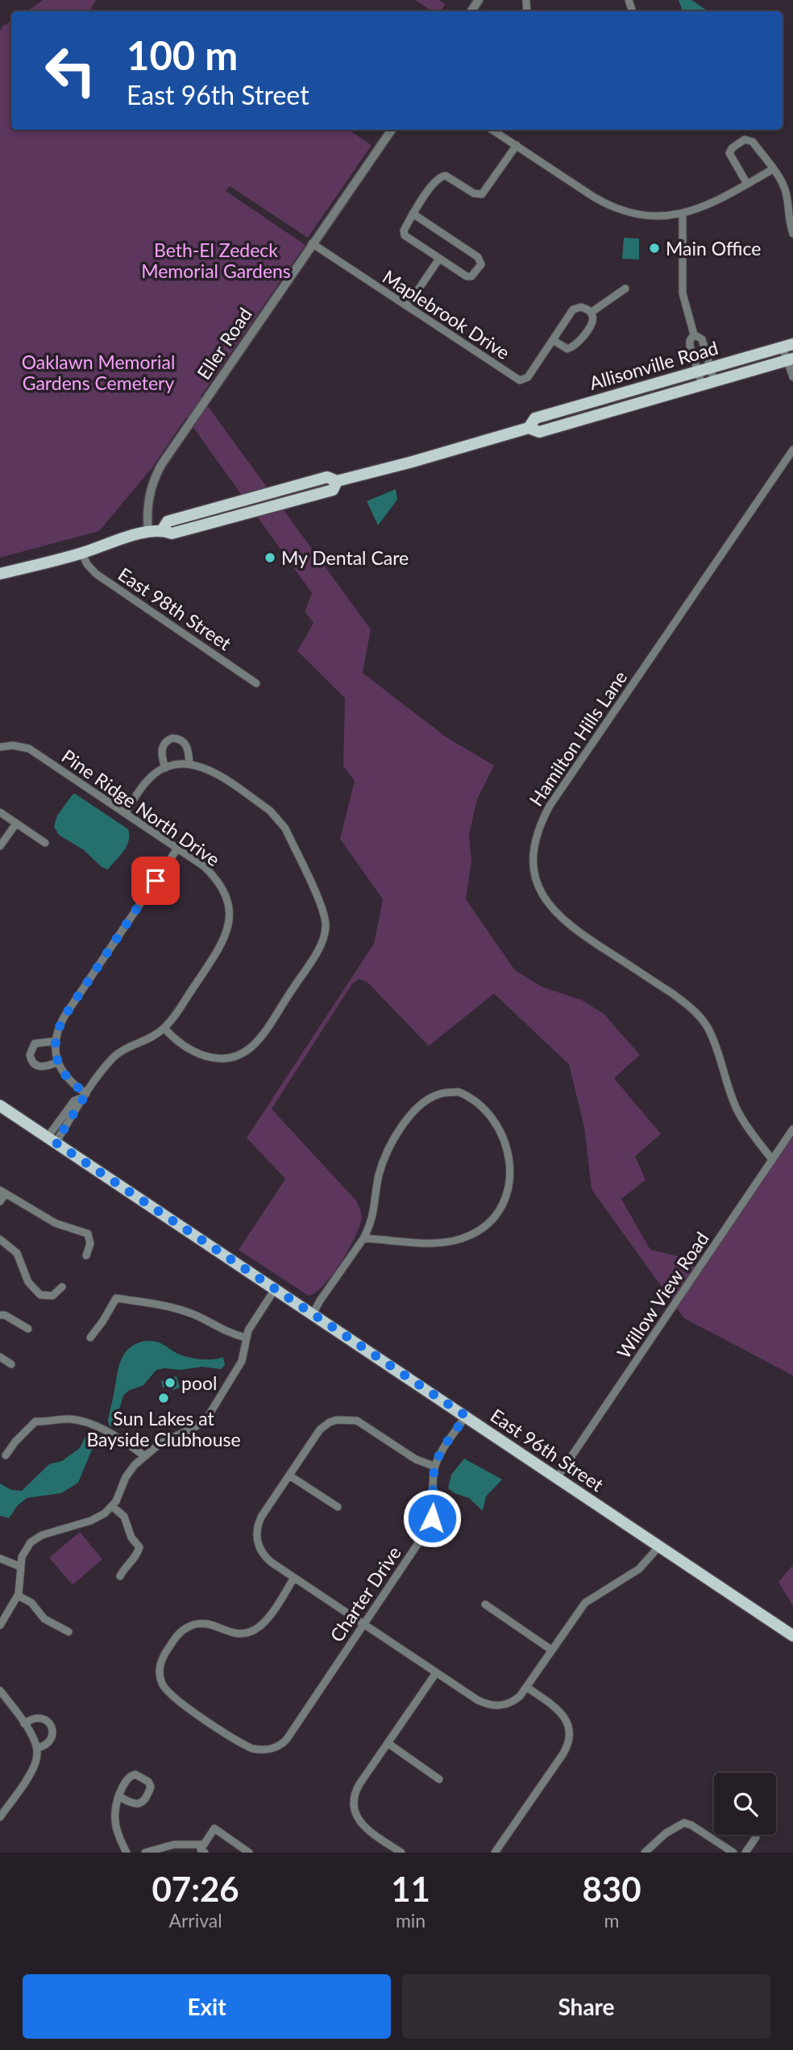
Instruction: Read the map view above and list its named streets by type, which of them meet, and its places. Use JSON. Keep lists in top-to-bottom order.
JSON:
{
  "streets": {
    "main road": ["Allisonville Road", "East 96th Street"],
    "street": [
      "Maplebrook Drive",
      "Eller Road",
      "East 98th Street",
      "Hamilton Hills Lane",
      "Pine Ridge North Drive",
      "Willow View Road",
      "Charter Drive"
    ]
  },
  "crossings": [
    ["Maplebrook Drive", "Eller Road"],
    ["Eller Road", "Allisonville Road"],
    ["Allisonville Road", "East 98th Street"],
    ["Hamilton Hills Lane", "Willow View Road"],
    ["Willow View Road", "East 96th Street"],
    ["East 96th Street", "Charter Drive"]
  ],
  "parks": ["Beth-El Zedeck Memorial Gardens", "Oaklawn Memorial Gardens Cemetery"],
  "places": [
    "Main Office",
    "My Dental Care",
    "pool",
    "Sun Lakes at Bayside Clubhouse"
  ],
  "page": {
    "turn": ["100 m", "East 96th Street"],
    "eta": [
      "07:26",
      "Arrival",
      "11",
      "min",
      "830",
      "m"
    ],
    "buttons": ["Exit", "Share"]
  }
}
